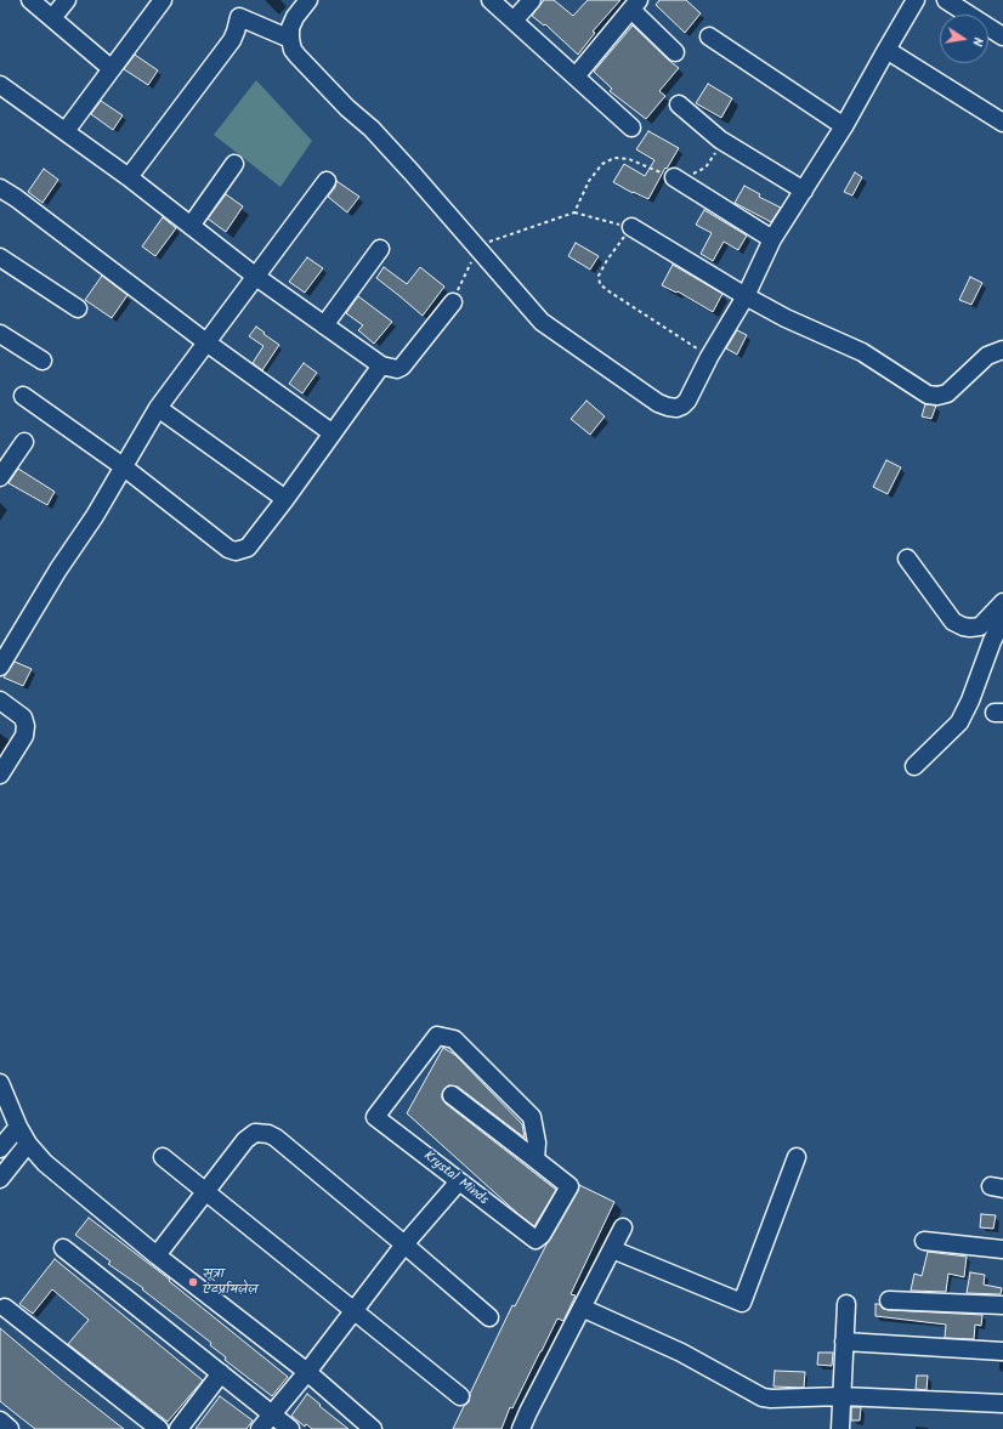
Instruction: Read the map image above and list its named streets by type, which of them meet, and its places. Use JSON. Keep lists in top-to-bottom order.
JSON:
{
  "streets": {
    "street": ["Krystal Minds"]
  },
  "places": ["सूत्रा एंटर्प्रायज़ेज़"],
  "north": "right"
}
